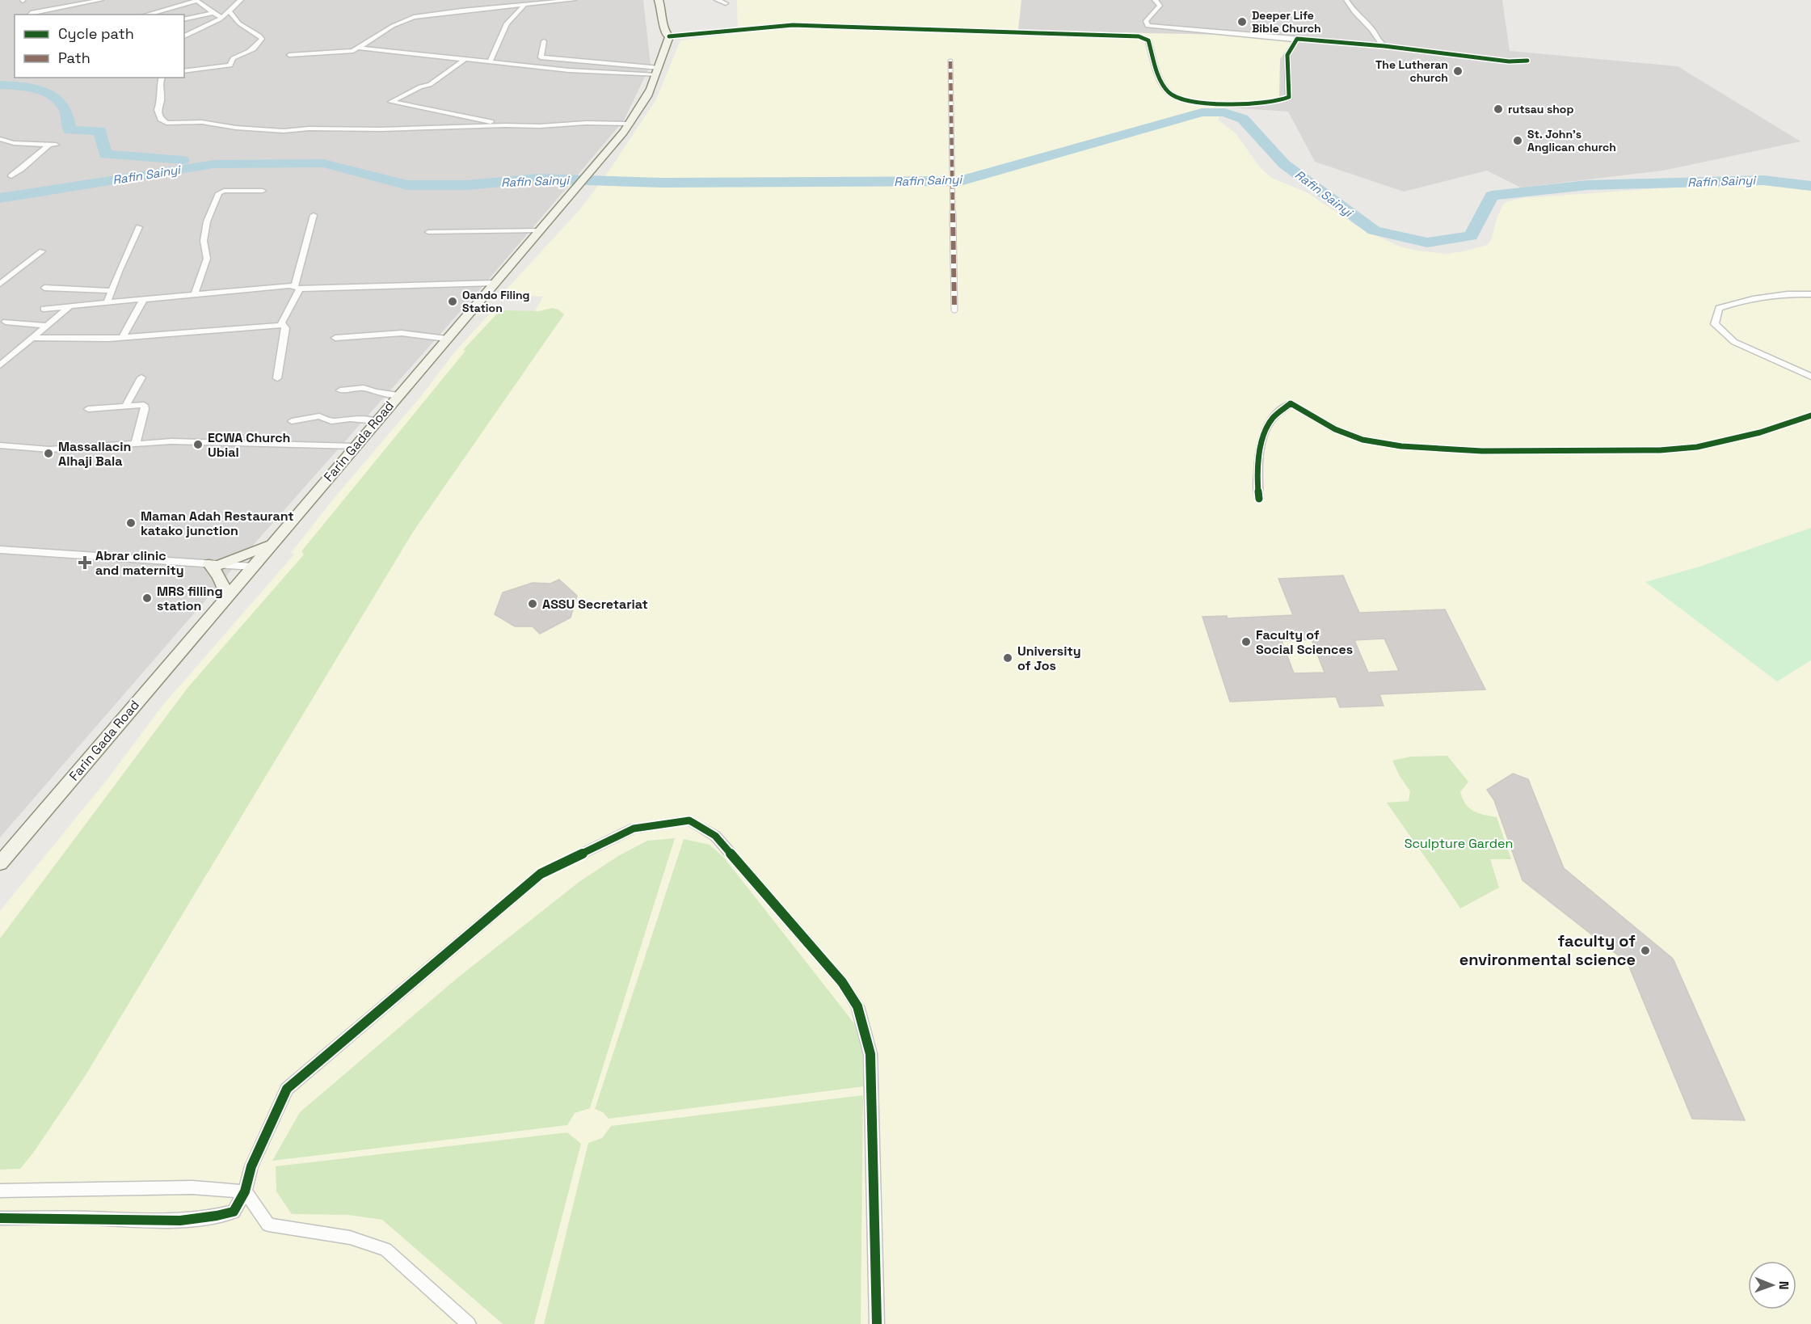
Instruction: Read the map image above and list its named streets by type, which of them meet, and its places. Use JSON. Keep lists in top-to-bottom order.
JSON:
{
  "streets": {
    "main road": ["Farin Gada Road"]
  },
  "water": ["Rafin Sainyi"],
  "parks": ["Sculpture Garden"],
  "places": {
    "other": [
      "Deeper Life Bible Church",
      "The Lutheran church",
      "rutsau shop",
      "St. John's Anglican church",
      "Oando Filing Station",
      "ECWA Church Ubial",
      "Massallacin Alhaji Bala",
      "Maman Adah Restaurant katako junction",
      "MRS filling station",
      "ASSU Secretariat",
      "Faculty of Social Sciences",
      "University of Jos",
      "faculty of environmental science"
    ],
    "health": ["Abrar clinic and maternity"]
  },
  "legend": ["Cycle path", "Path"],
  "north": "right"
}
